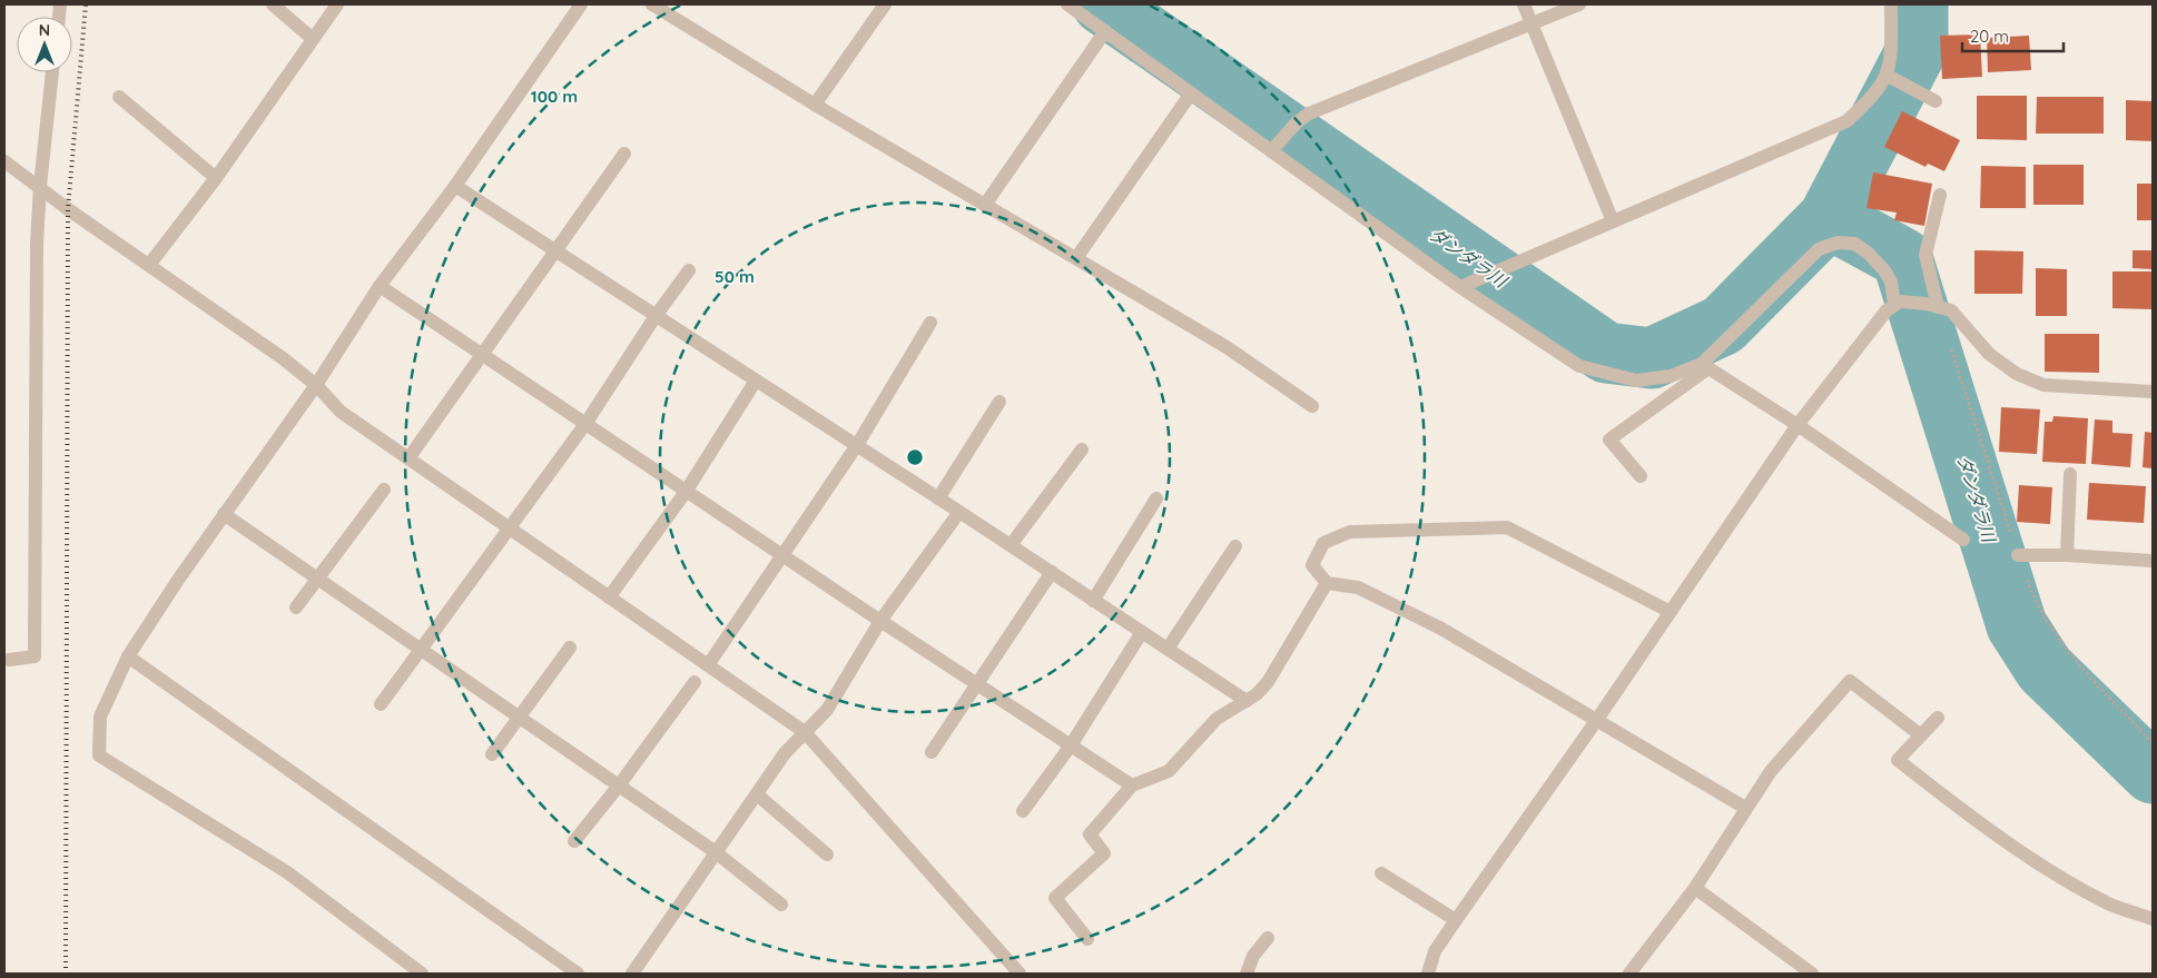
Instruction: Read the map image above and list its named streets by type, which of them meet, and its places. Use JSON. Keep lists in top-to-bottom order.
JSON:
{
  "water": ["ダンダラ川"],
  "scale_bar": "20 m",
  "north": "top",
  "rings": ["100 m", "50 m"]
}
